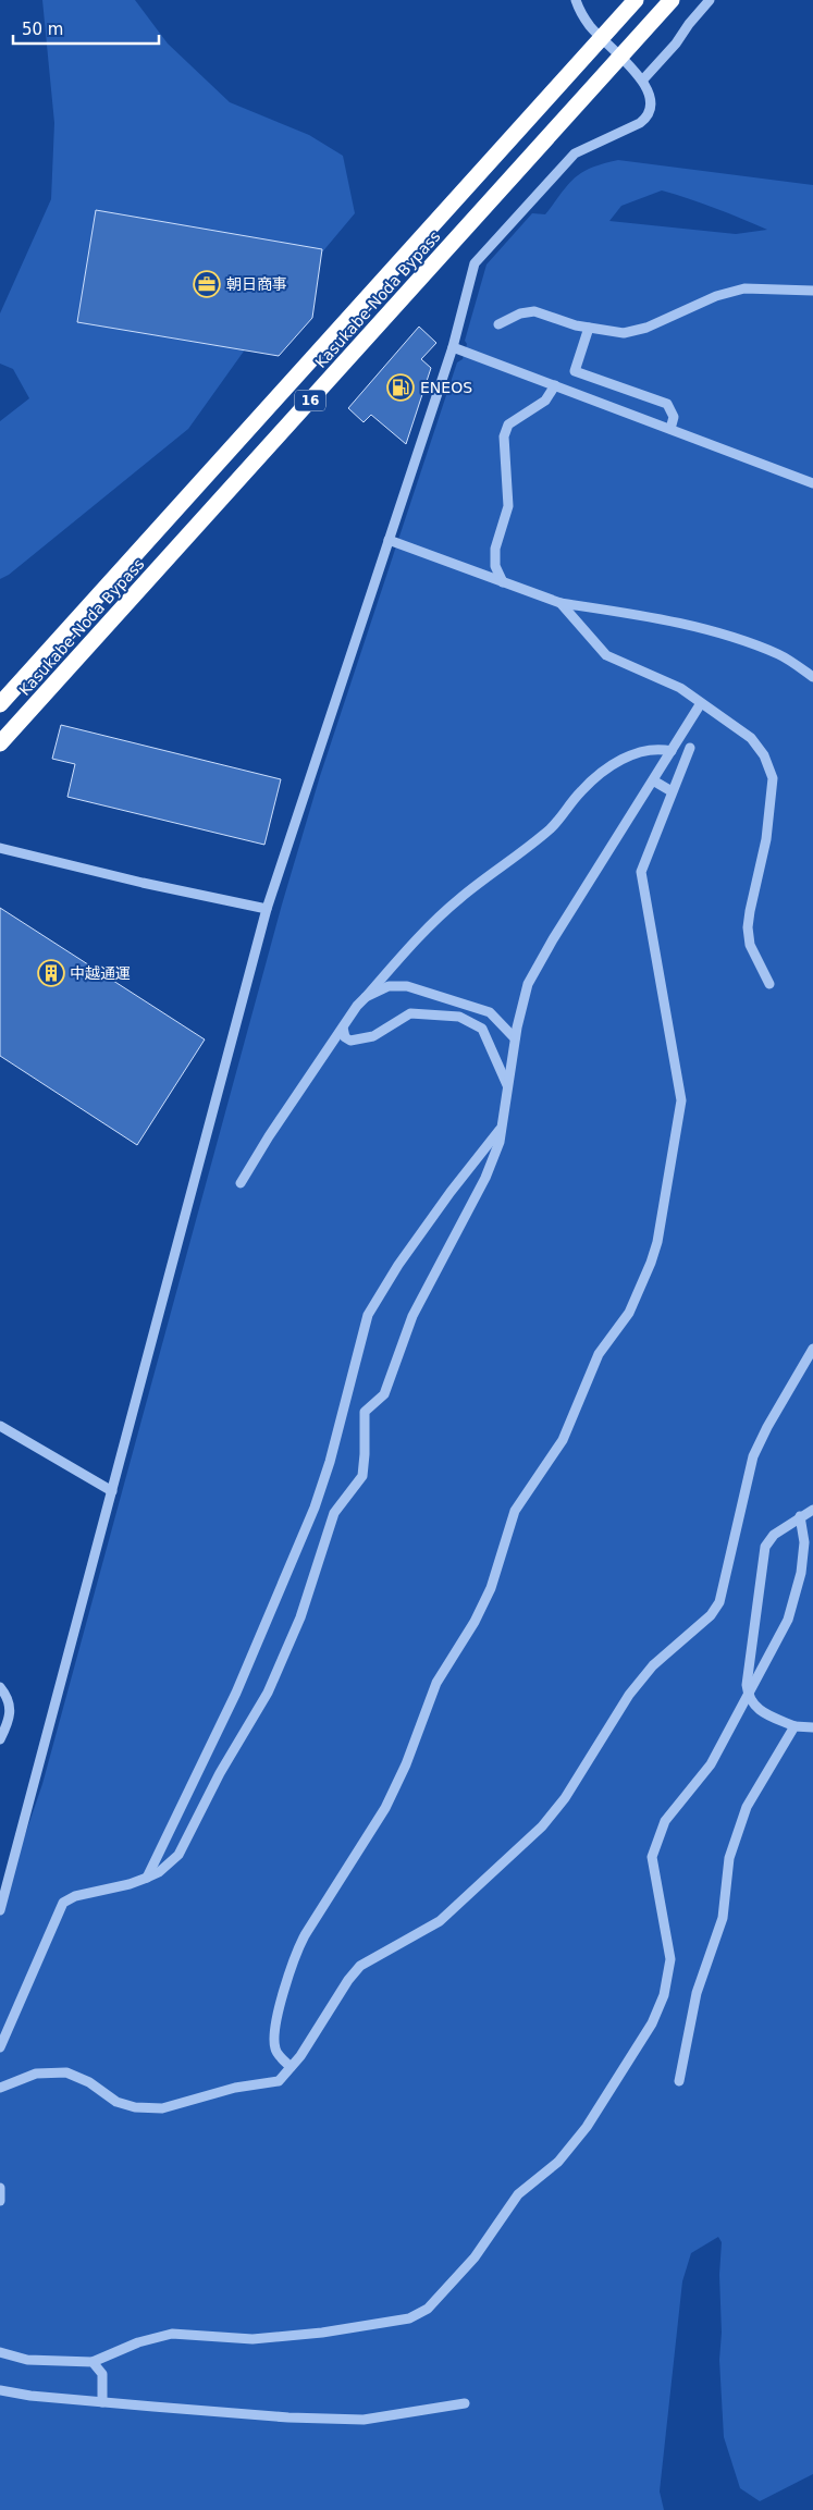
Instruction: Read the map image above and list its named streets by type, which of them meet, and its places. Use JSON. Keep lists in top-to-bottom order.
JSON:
{
  "streets": {
    "highway": ["Kasukabe-Noda Bypass", "16"]
  },
  "places": {
    "office": ["朝日商事"],
    "fuel station": ["ENEOS"],
    "building": ["中越通運"]
  },
  "scale_bar": "50 m"
}
